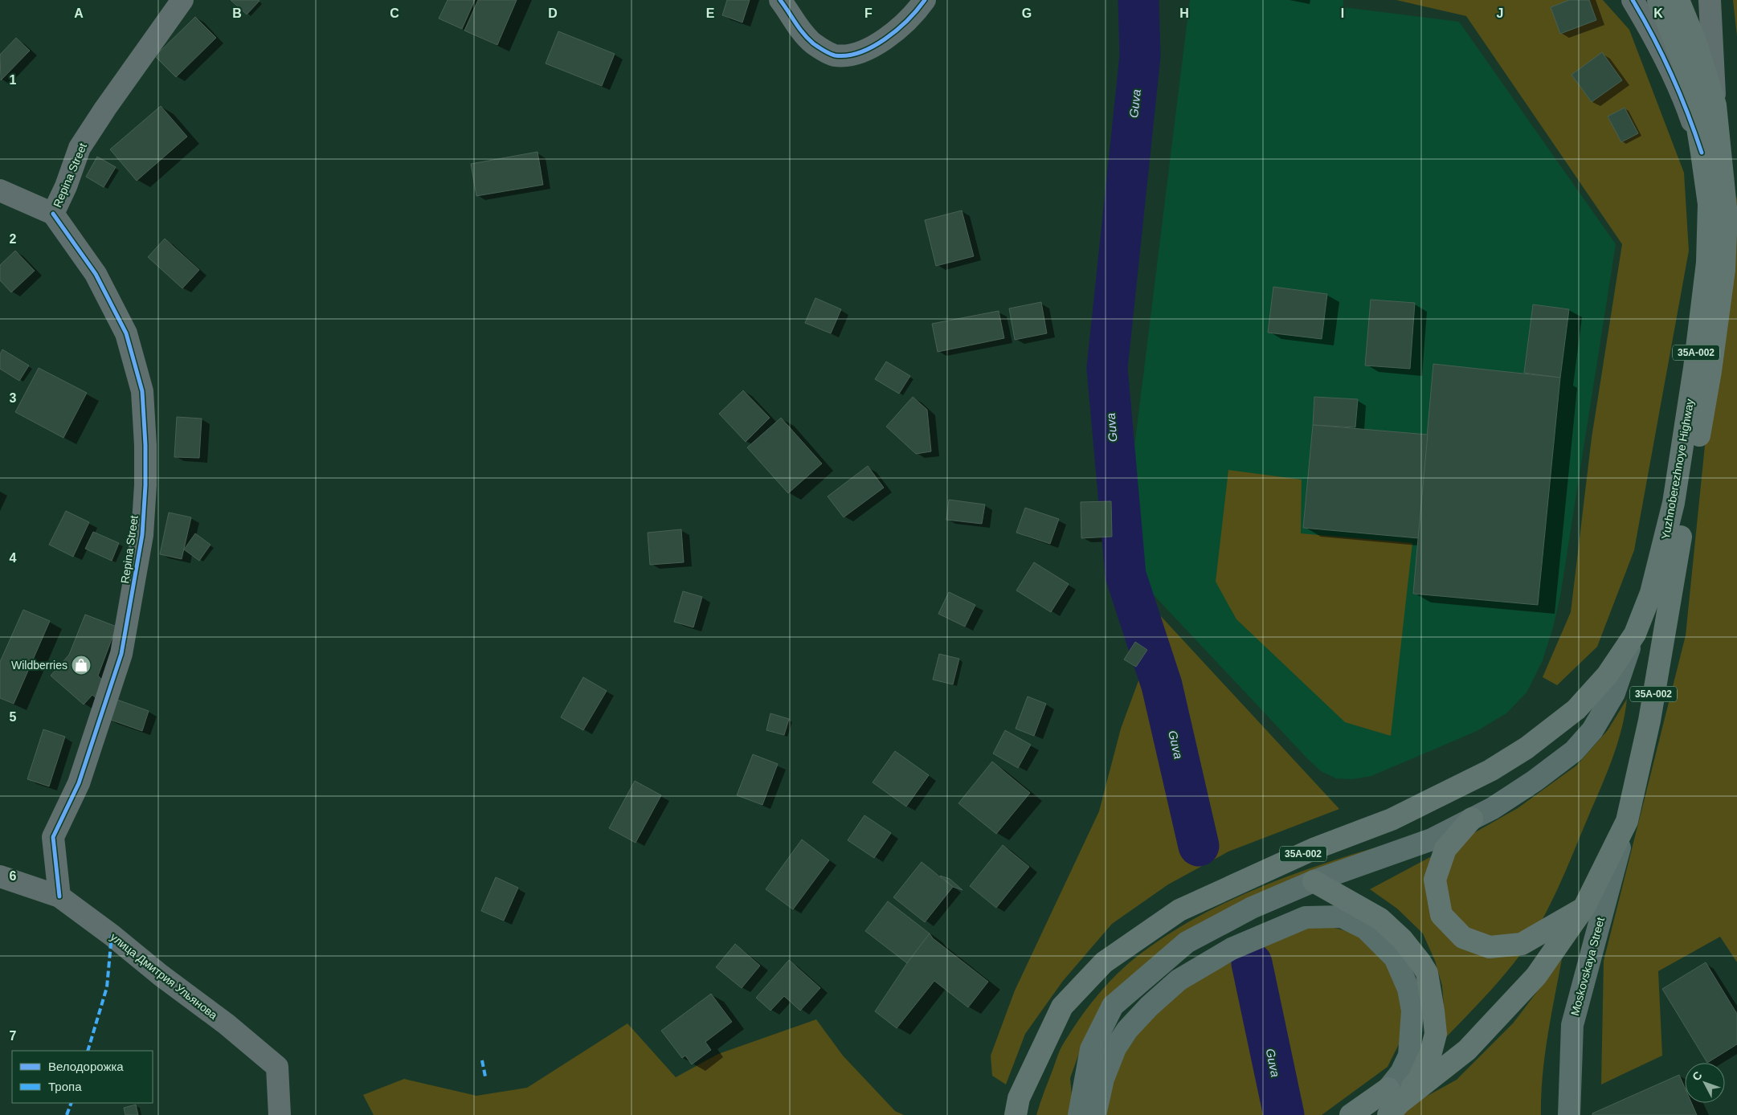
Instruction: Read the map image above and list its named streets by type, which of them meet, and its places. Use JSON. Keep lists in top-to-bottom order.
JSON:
{
  "streets": {
    "highway": ["35А-002", "Yuzhnoberezhnoye Highway"],
    "main road": ["Moskovskaya Street"],
    "street": ["Repina Street", "улица Дмитрия Ульянова"]
  },
  "crossings": [
    ["Repina Street", "улица Дмитрия Ульянова"],
    ["Yuzhnoberezhnoye Highway", "Moskovskaya Street"]
  ],
  "water": ["Guva"],
  "places": {
    "shop": ["Wildberries"]
  },
  "legend": ["Велодорожка", "Тропа"],
  "north": "top left",
  "grid": {
    "columns": [
      "A",
      "B",
      "C",
      "D",
      "E",
      "F",
      "G",
      "H",
      "I",
      "J",
      "K"
    ],
    "rows": [
      "1",
      "2",
      "3",
      "4",
      "5",
      "6",
      "7"
    ]
  }
}
